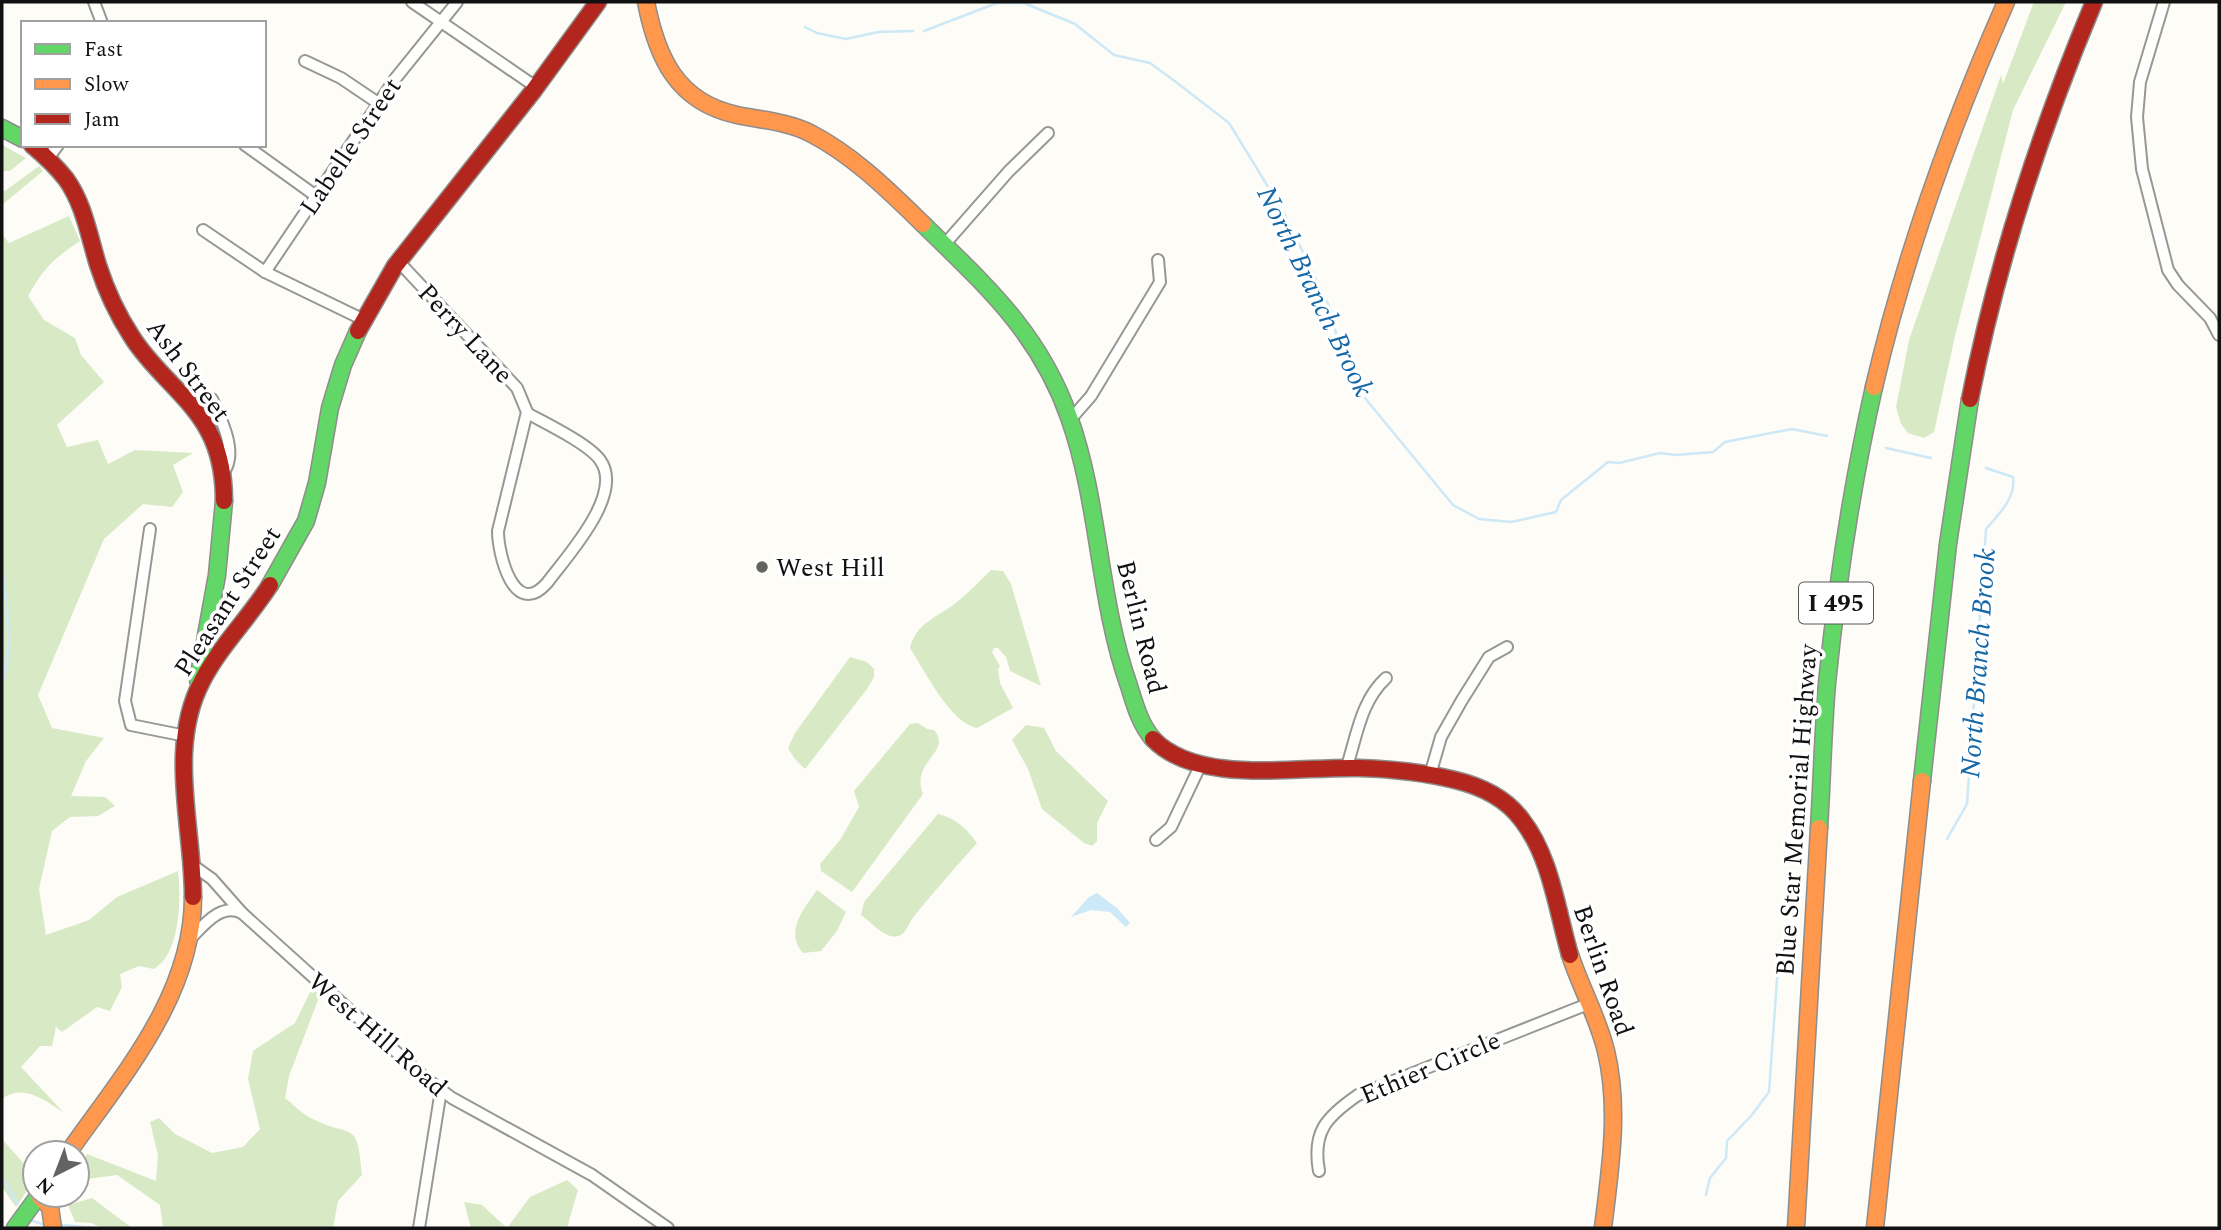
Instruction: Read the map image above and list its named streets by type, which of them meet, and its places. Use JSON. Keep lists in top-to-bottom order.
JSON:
{
  "streets": {
    "main road": [
      "Ash Street",
      "Pleasant Street",
      "I 495",
      "Berlin Road",
      "Blue Star Memorial Highway"
    ],
    "street": [
      "Labelle Street",
      "Perry Lane",
      "West Hill Road",
      "Ethier Circle"
    ]
  },
  "crossings": [
    ["Perry Lane", "Pleasant Street"],
    ["Ash Street", "Pleasant Street"],
    ["Pleasant Street", "West Hill Road"],
    ["Berlin Road", "Ethier Circle"]
  ],
  "water": ["North Branch Brook"],
  "places": ["West Hill"],
  "legend": ["Fast", "Slow", "Jam"],
  "north": "bottom left"
}
